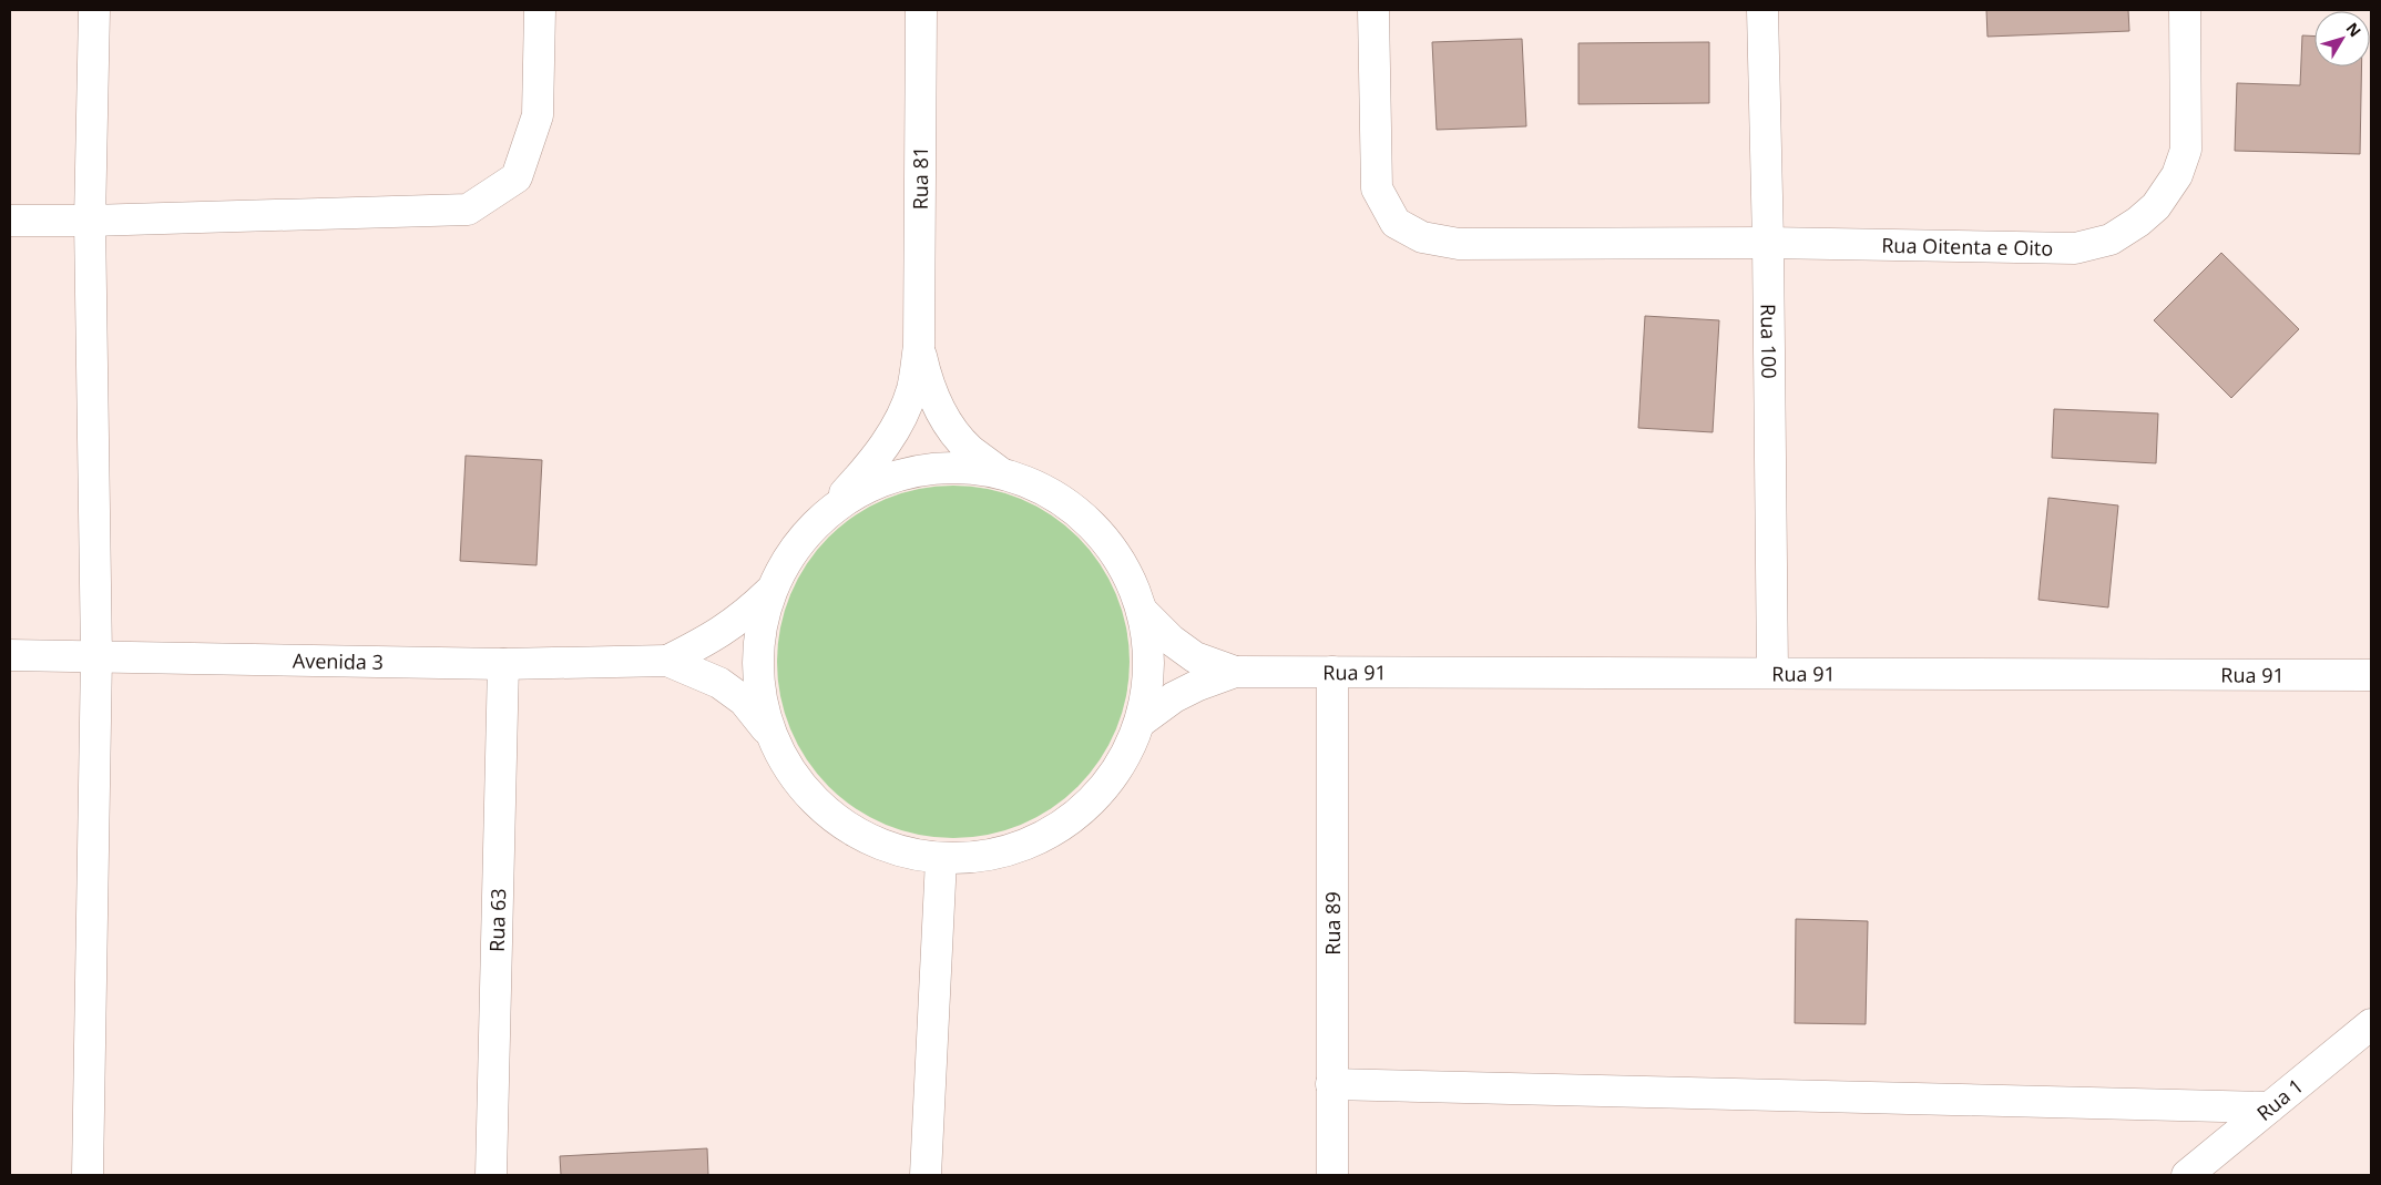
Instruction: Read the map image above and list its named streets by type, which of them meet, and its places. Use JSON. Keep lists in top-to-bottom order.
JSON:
{
  "streets": {
    "street": [
      "Rua 81",
      "Rua Oitenta e Oito",
      "Rua 100",
      "Avenida 3",
      "Rua 91",
      "Rua 63",
      "Rua 89",
      "Rua 1"
    ]
  },
  "crossings": [
    ["Rua Oitenta e Oito", "Rua 100"],
    ["Rua 100", "Rua 91"],
    ["Avenida 3", "Rua 63"],
    ["Rua 91", "Rua 89"]
  ],
  "north": "top right"
}
